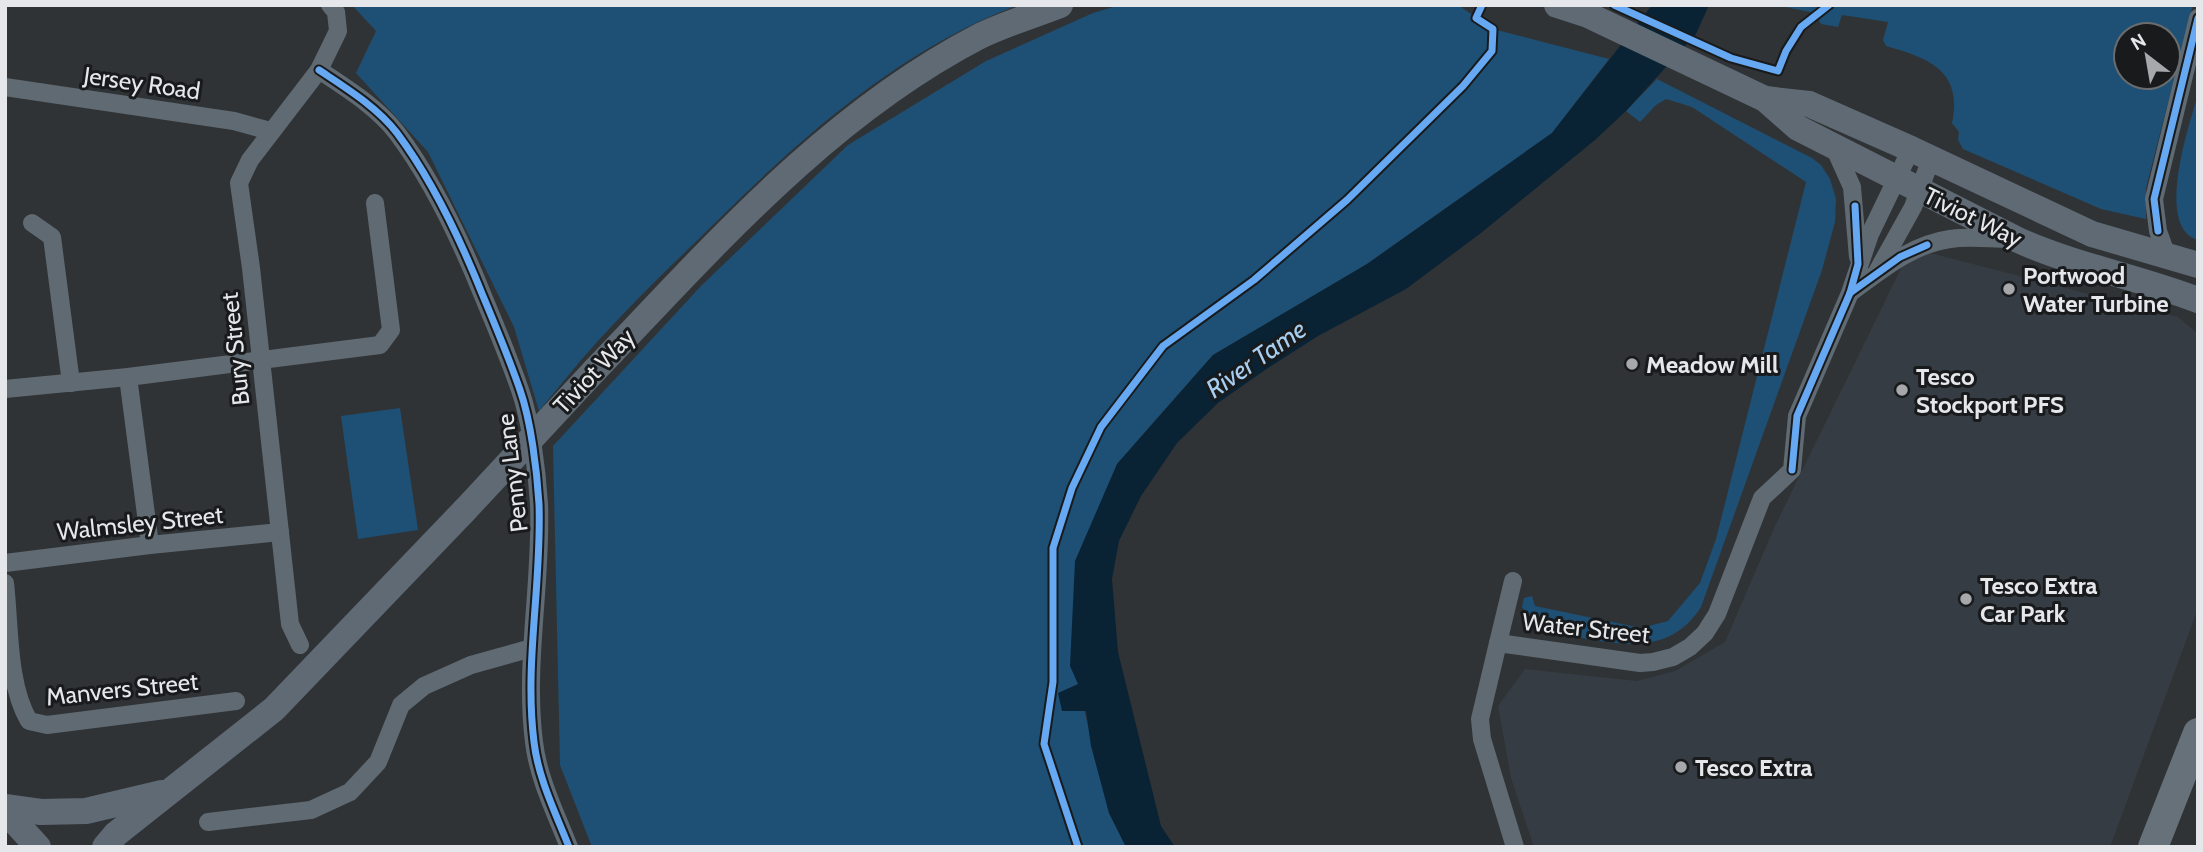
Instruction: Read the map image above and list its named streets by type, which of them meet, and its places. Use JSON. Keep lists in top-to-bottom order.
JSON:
{
  "streets": {
    "main road": ["Tiviot Way"],
    "street": [
      "Jersey Road",
      "Bury Street",
      "Penny Lane",
      "Walmsley Street",
      "Water Street",
      "Manvers Street"
    ]
  },
  "crossings": [
    ["Jersey Road", "Bury Street"],
    ["Tiviot Way", "Water Street"],
    ["Bury Street", "Penny Lane"],
    ["Bury Street", "Walmsley Street"]
  ],
  "water": ["River Tame"],
  "places": [
    "Portwood Water Turbine",
    "Meadow Mill",
    "Tesco Stockport PFS",
    "Tesco Extra Car Park",
    "Tesco Extra"
  ],
  "north": "top left"
}
